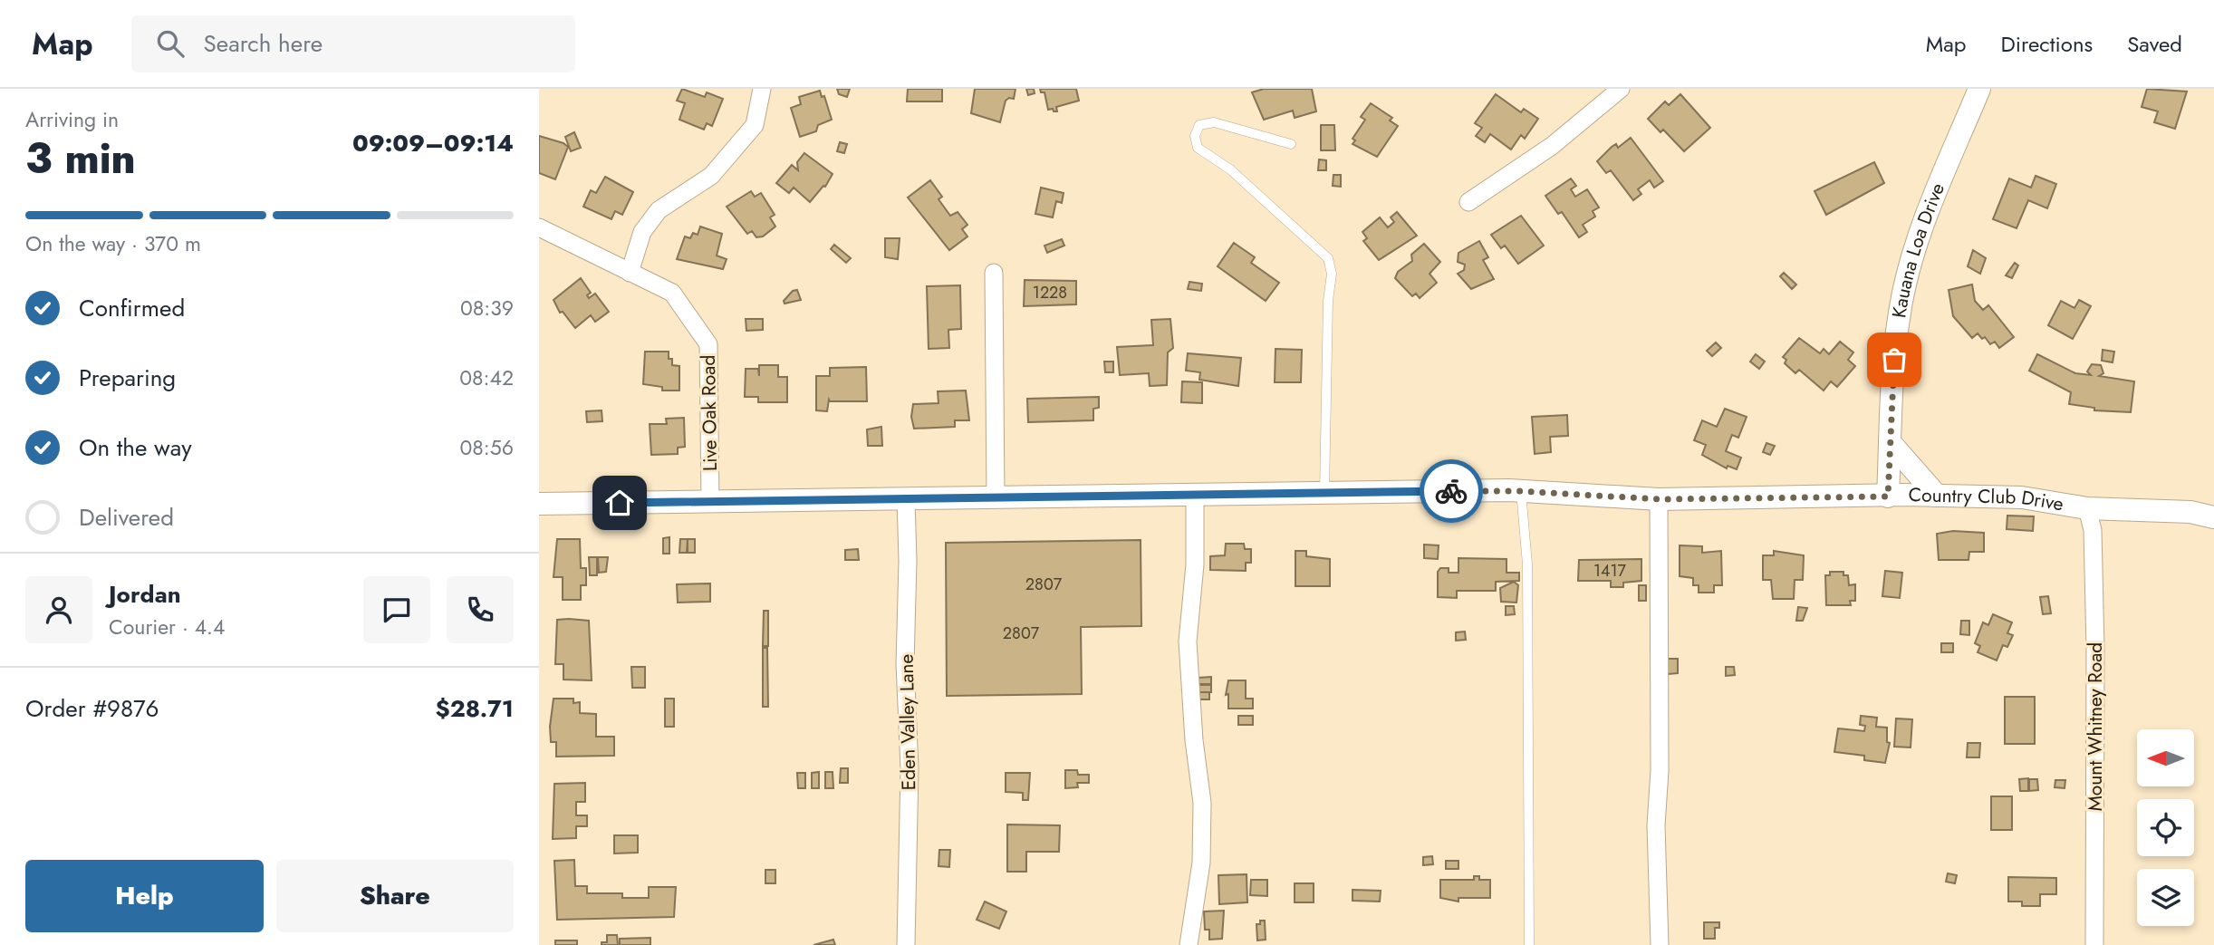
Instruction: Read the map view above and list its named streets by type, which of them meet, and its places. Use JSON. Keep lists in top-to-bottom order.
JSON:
{
  "streets": {
    "street": [
      "Kauana Loa Drive",
      "Live Oak Road",
      "Country Club Drive",
      "Eden Valley Lane",
      "Mount Whitney Road"
    ]
  },
  "crossings": [
    ["Kauana Loa Drive", "Country Club Drive"],
    ["Live Oak Road", "Country Club Drive"],
    ["Country Club Drive", "Eden Valley Lane"],
    ["Country Club Drive", "Mount Whitney Road"]
  ],
  "house_numbers": [
    "1228",
    "1417",
    "2807",
    "2807"
  ],
  "north": "left",
  "page": {
    "header": "Map",
    "search": "Search here",
    "nav": ["Map", "Directions", "Saved"],
    "heading": ["3 min", "Arriving in", "09:09–09:14"],
    "panel": [
      "Jordan",
      "Courier · 4.4",
      "Order #9876",
      "$28.71"
    ],
    "bar": "On the way · 370 m",
    "list": [
      ["Confirmed", "08:39"],
      ["Preparing", "08:42"],
      ["On the way", "08:56"],
      "Delivered"
    ],
    "buttons": ["Help", "Share"]
  }
}
